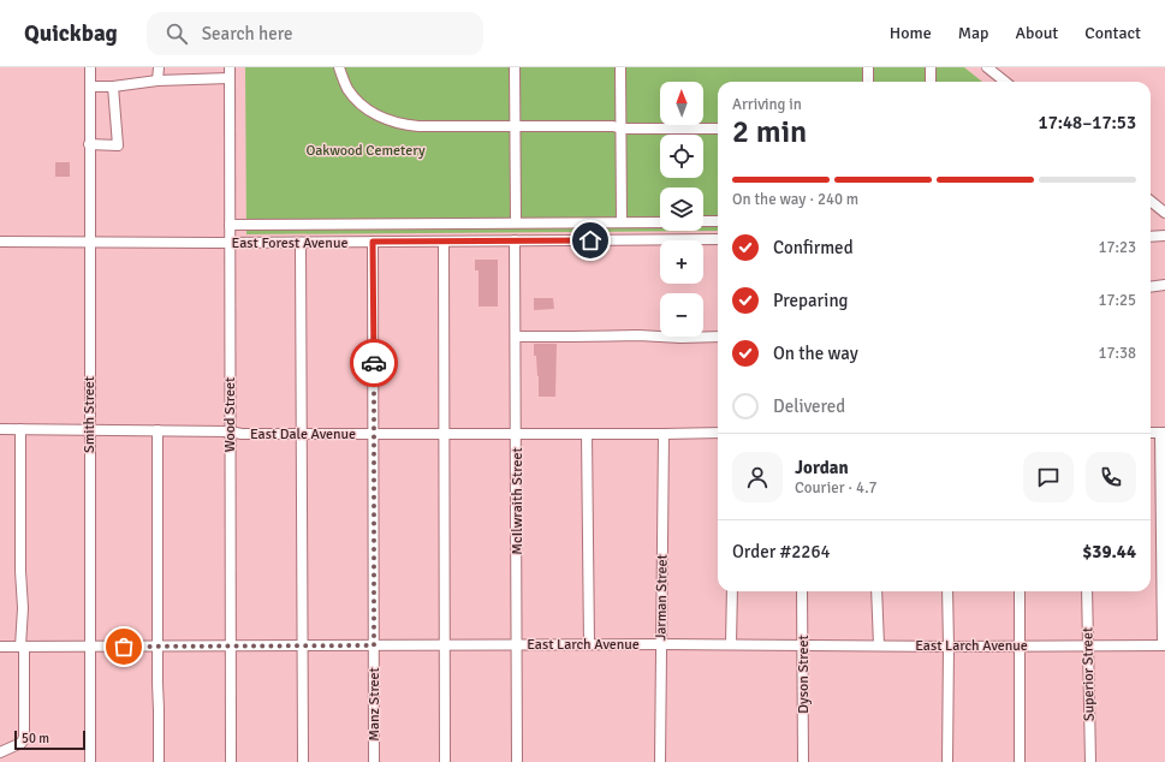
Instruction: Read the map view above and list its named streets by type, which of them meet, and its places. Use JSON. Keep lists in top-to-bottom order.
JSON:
{
  "streets": {
    "street": [
      "East Forest Avenue",
      "Smith Street",
      "Wood Street",
      "East Dale Avenue",
      "McIlwraith Street",
      "Jarman Street",
      "East Larch Avenue",
      "Dyson Street",
      "Superior Street",
      "Manz Street"
    ]
  },
  "crossings": [
    ["East Forest Avenue", "Smith Street"],
    ["East Forest Avenue", "Wood Street"],
    ["East Forest Avenue", "McIlwraith Street"],
    ["East Forest Avenue", "Manz Street"],
    ["Smith Street", "East Dale Avenue"],
    ["Smith Street", "East Larch Avenue"],
    ["Wood Street", "East Dale Avenue"],
    ["Wood Street", "East Larch Avenue"],
    ["East Dale Avenue", "McIlwraith Street"],
    ["East Dale Avenue", "Jarman Street"],
    ["East Dale Avenue", "Manz Street"],
    ["McIlwraith Street", "East Larch Avenue"],
    ["Jarman Street", "East Larch Avenue"],
    ["East Larch Avenue", "Dyson Street"],
    ["East Larch Avenue", "Superior Street"],
    ["East Larch Avenue", "Manz Street"]
  ],
  "parks": ["Oakwood Cemetery"],
  "scale_bar": "50 m",
  "north": "top",
  "page": {
    "header": "Quickbag",
    "search": "Search here",
    "nav": [
      "Home",
      "Map",
      "About",
      "Contact"
    ],
    "map_buttons": ["+", "−"],
    "heading": ["2 min", "Arriving in", "17:48–17:53"],
    "panel": [
      "Jordan",
      "Courier · 4.7",
      "Order #2264",
      "$39.44"
    ],
    "bar": "On the way · 240 m",
    "list": [
      ["Confirmed", "17:23"],
      ["Preparing", "17:25"],
      ["On the way", "17:38"],
      "Delivered"
    ],
    "scale": "50 m"
  }
}
